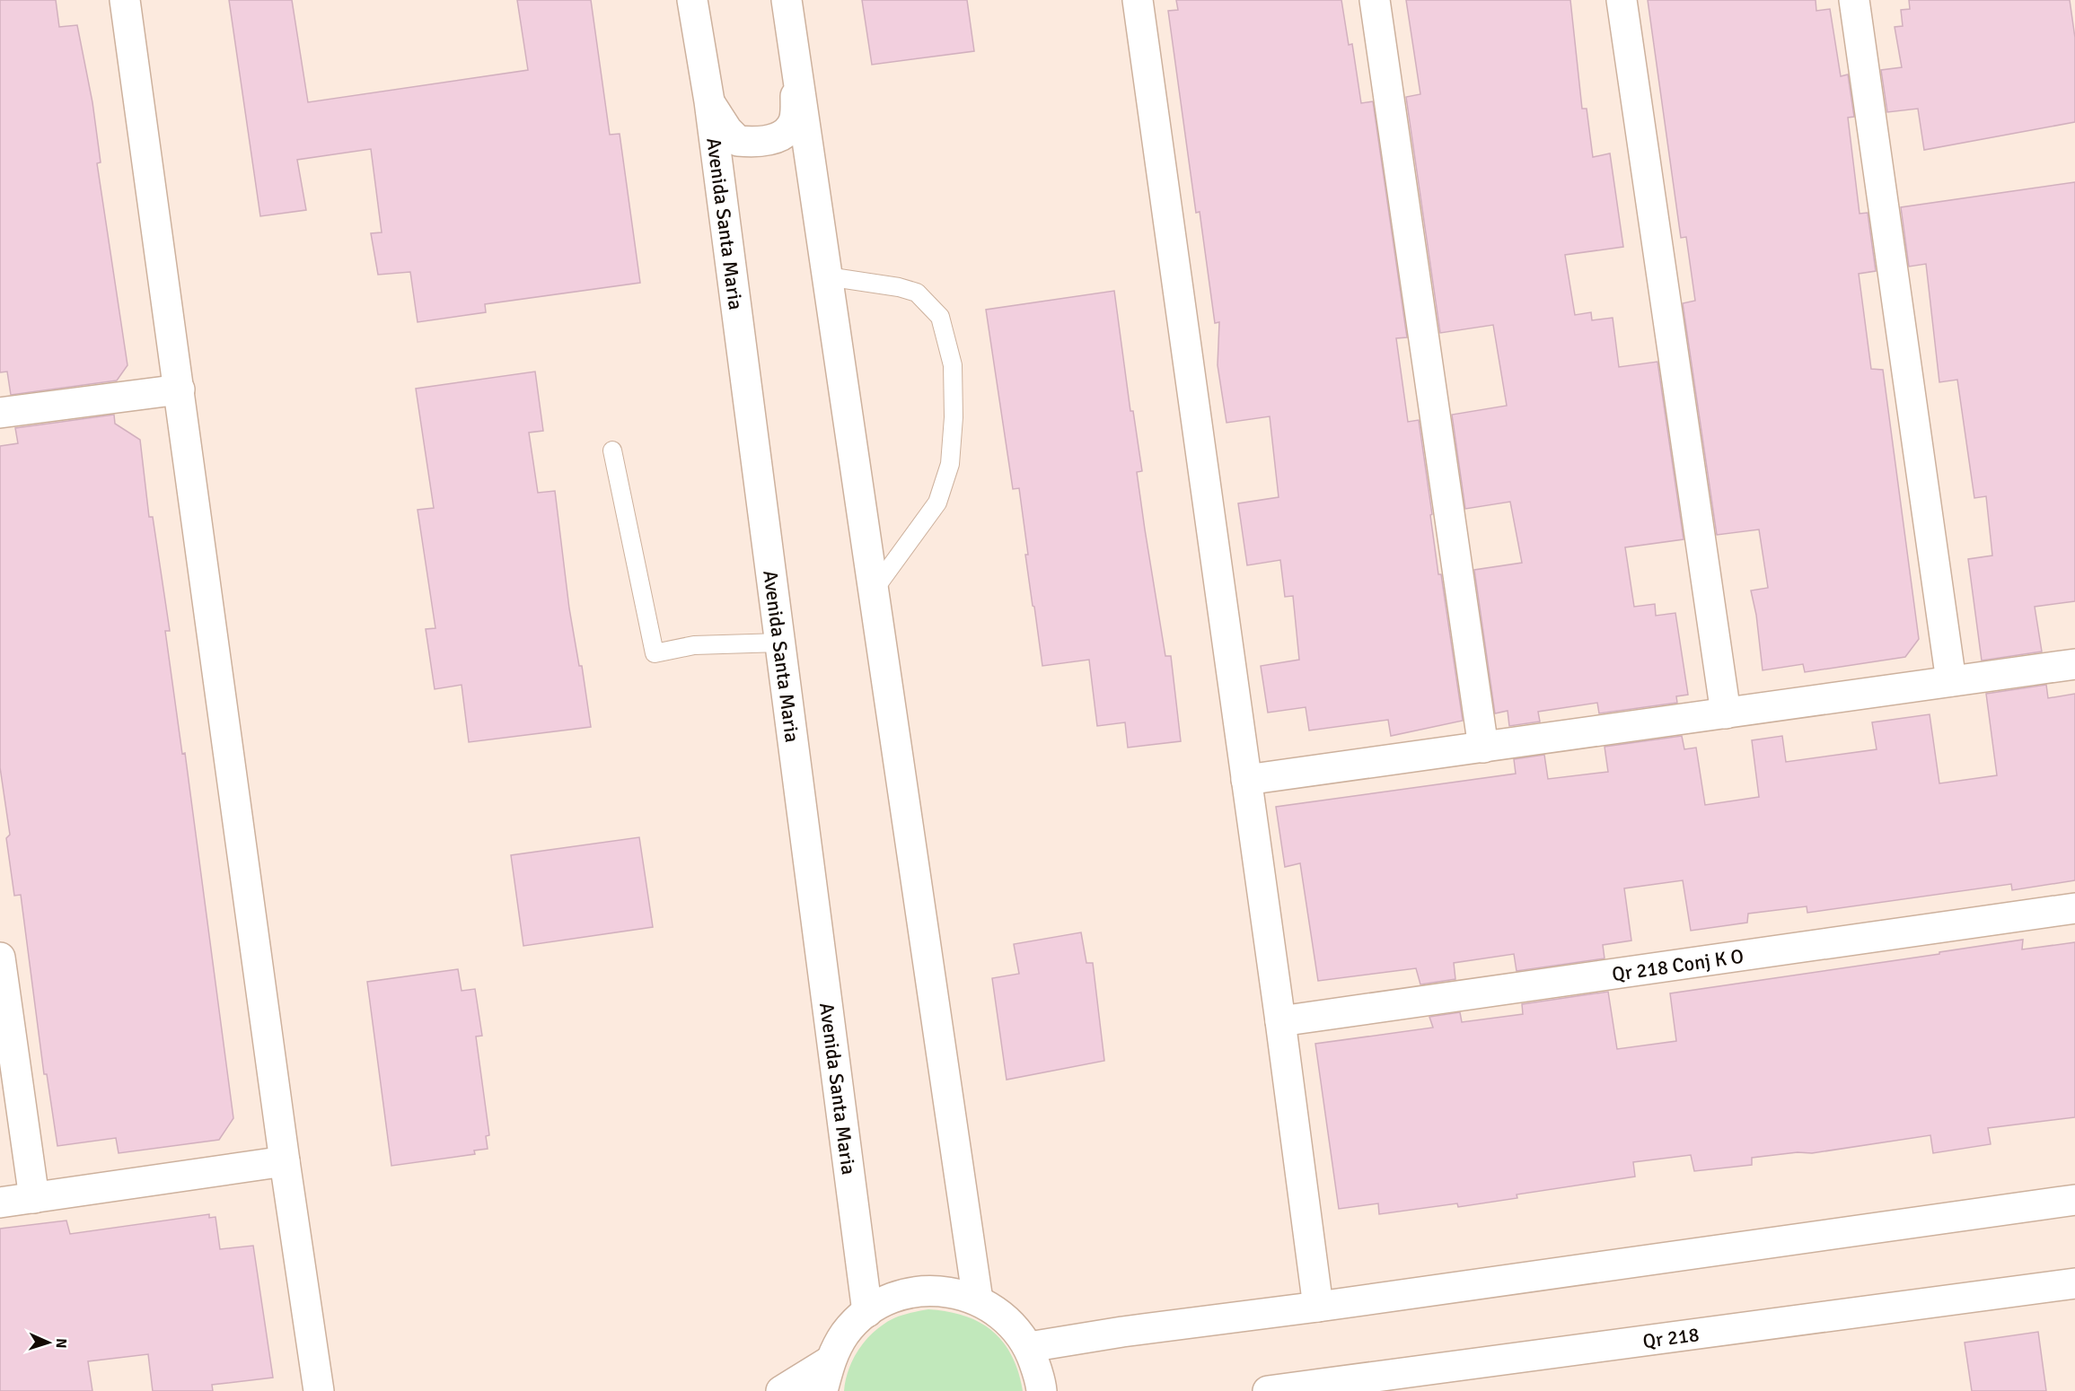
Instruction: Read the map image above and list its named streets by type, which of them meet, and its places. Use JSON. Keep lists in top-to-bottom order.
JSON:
{
  "streets": {
    "street": ["Avenida Santa Maria", "Qr 218 Conj K O", "Qr 218"]
  },
  "north": "right"
}
